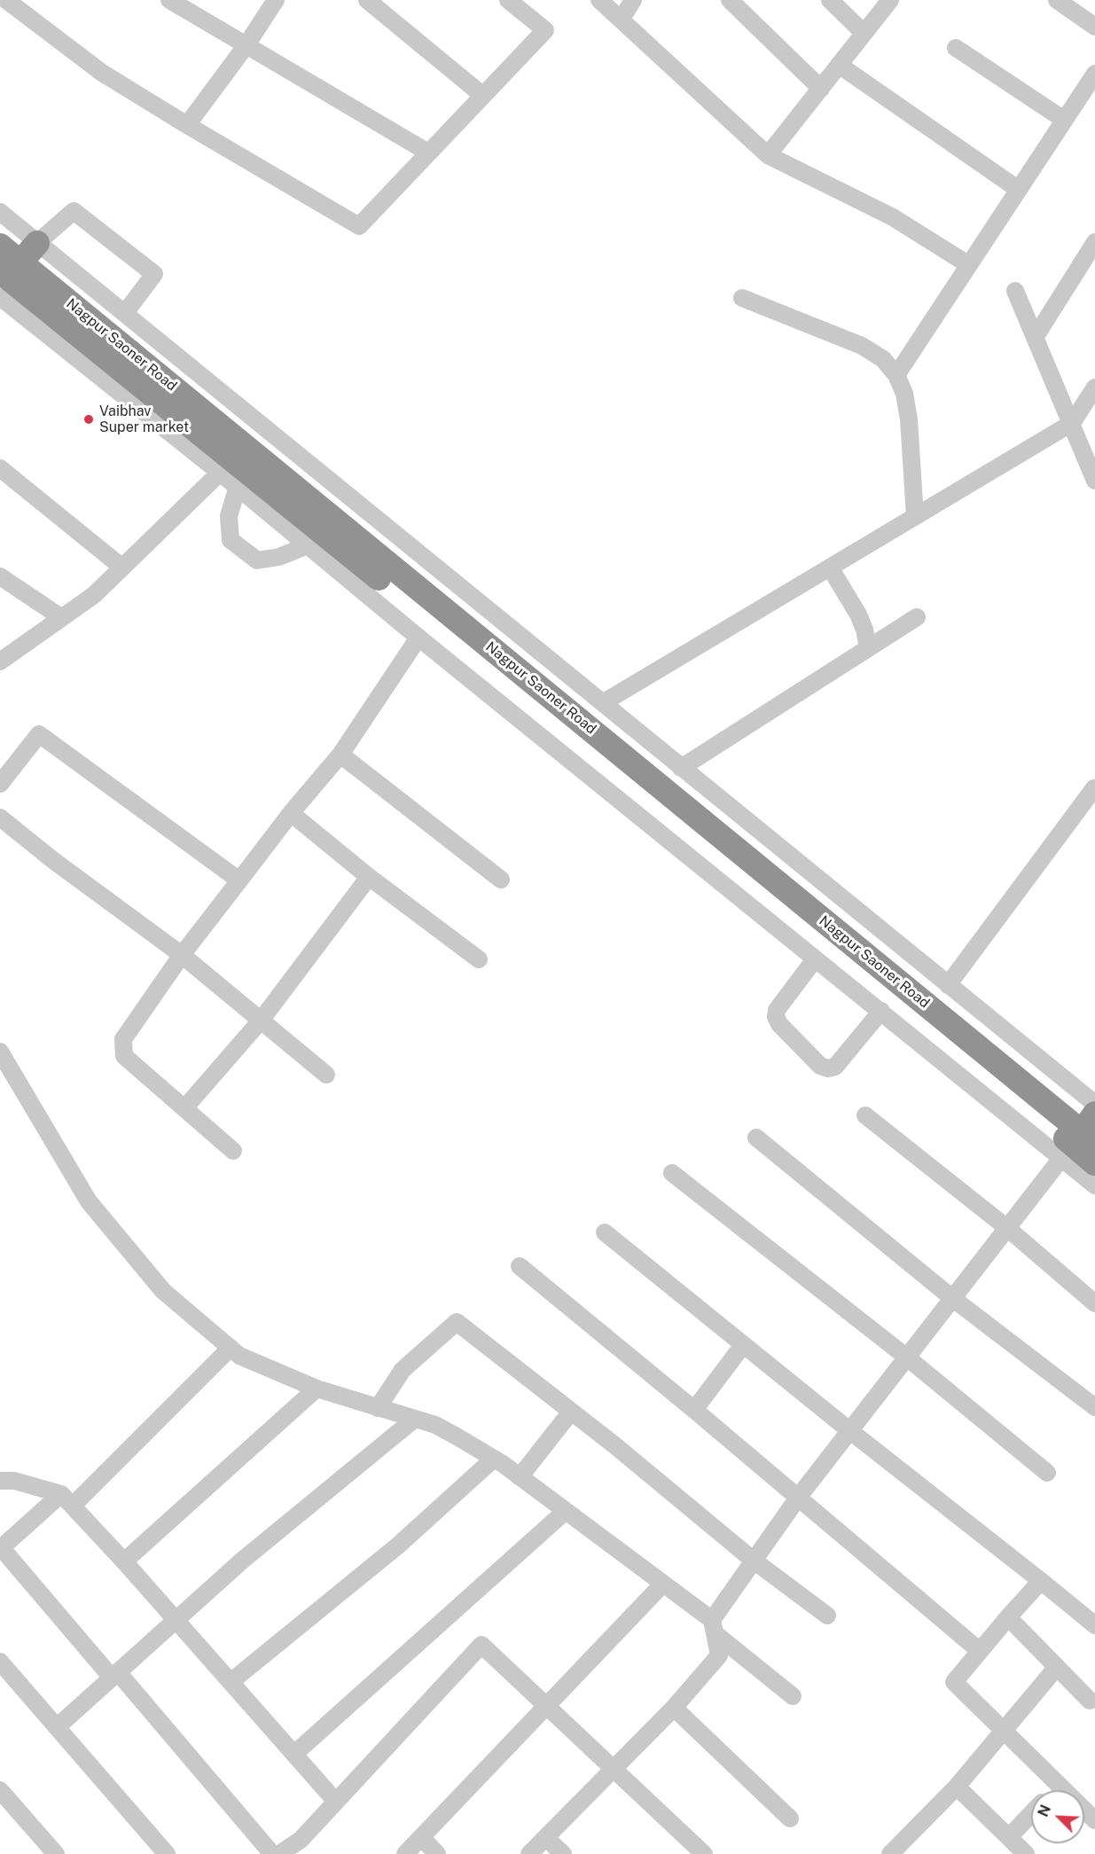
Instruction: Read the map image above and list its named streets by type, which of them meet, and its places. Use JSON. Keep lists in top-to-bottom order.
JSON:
{
  "streets": {
    "highway": ["Nagpur Saoner Road"]
  },
  "places": ["Vaibhav Super market"],
  "north": "top left"
}
